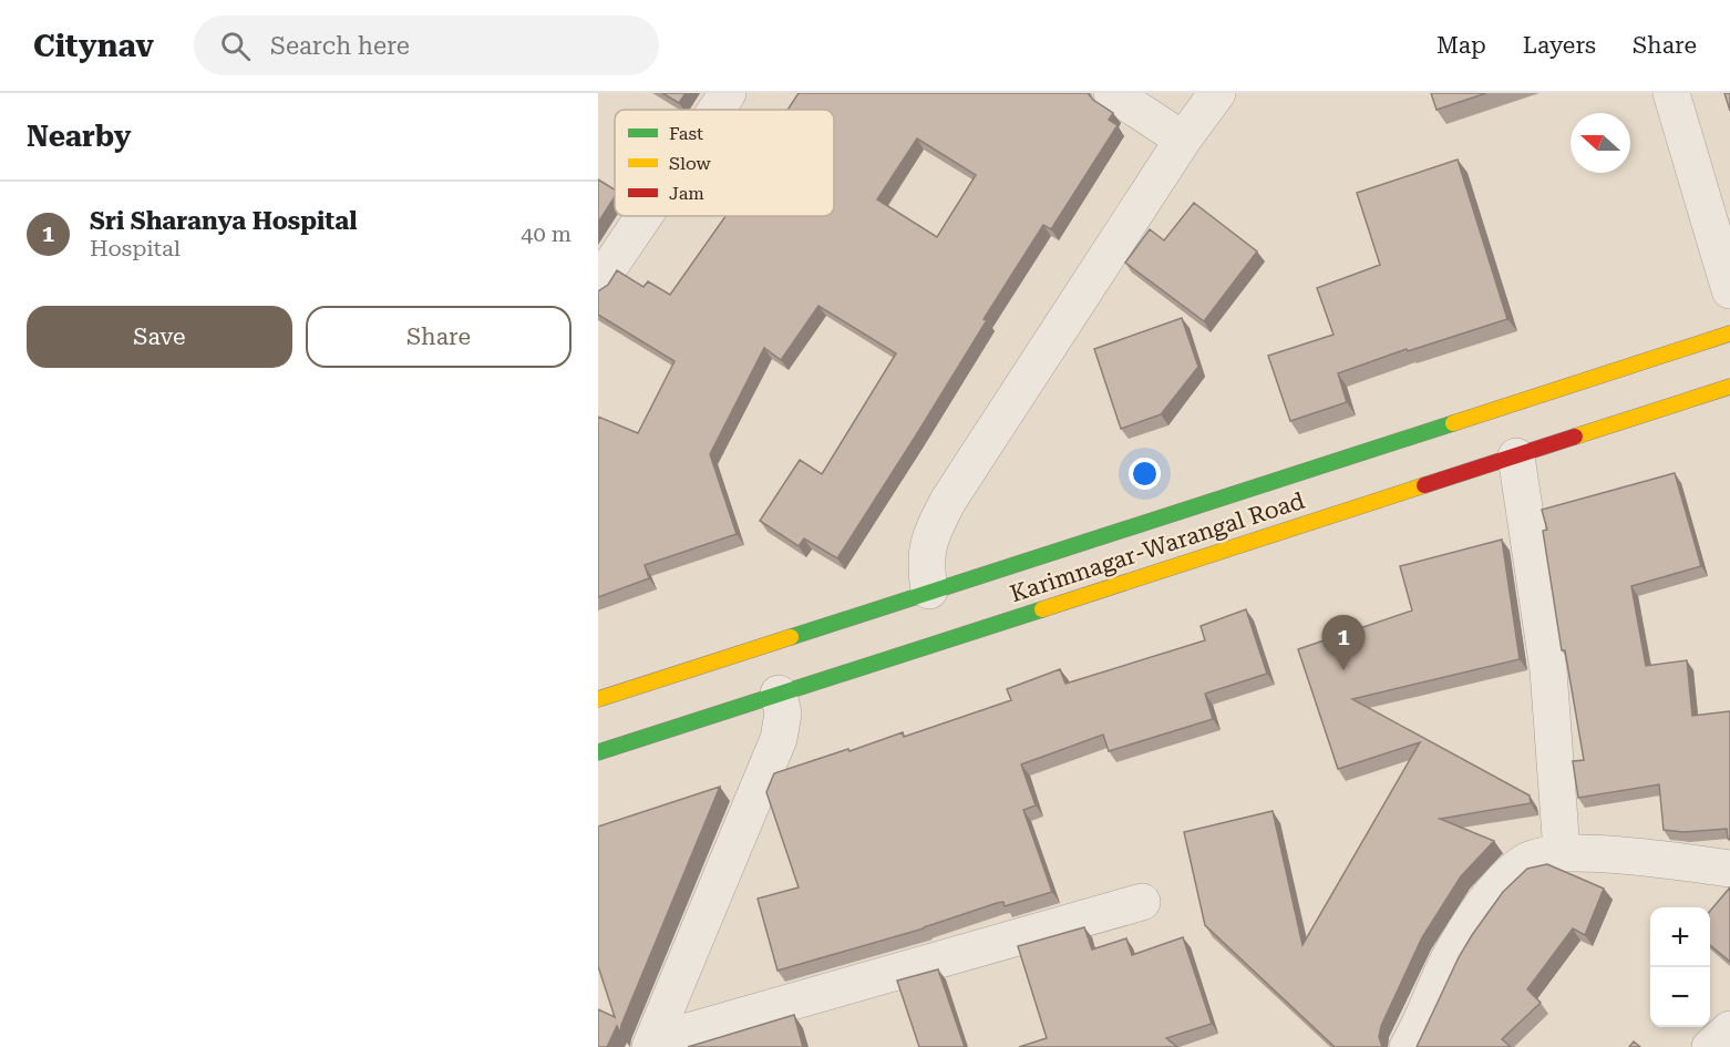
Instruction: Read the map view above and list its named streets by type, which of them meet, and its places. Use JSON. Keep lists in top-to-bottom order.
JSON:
{
  "streets": {
    "highway": ["Karimnagar-Warangal Road"]
  },
  "legend": ["Fast", "Slow", "Jam"],
  "north": "left",
  "page": {
    "header": "Citynav",
    "search": "Search here",
    "nav": ["Map", "Layers", "Share"],
    "heading": "Nearby",
    "list": [
      {
        "mark": "1",
        "name": "Sri Sharanya Hospital",
        "note": "Hospital",
        "value": "40 m"
      }
    ],
    "buttons": ["Save", "Share"],
    "pins": "1",
    "map_buttons": ["+", "−"]
  }
}
